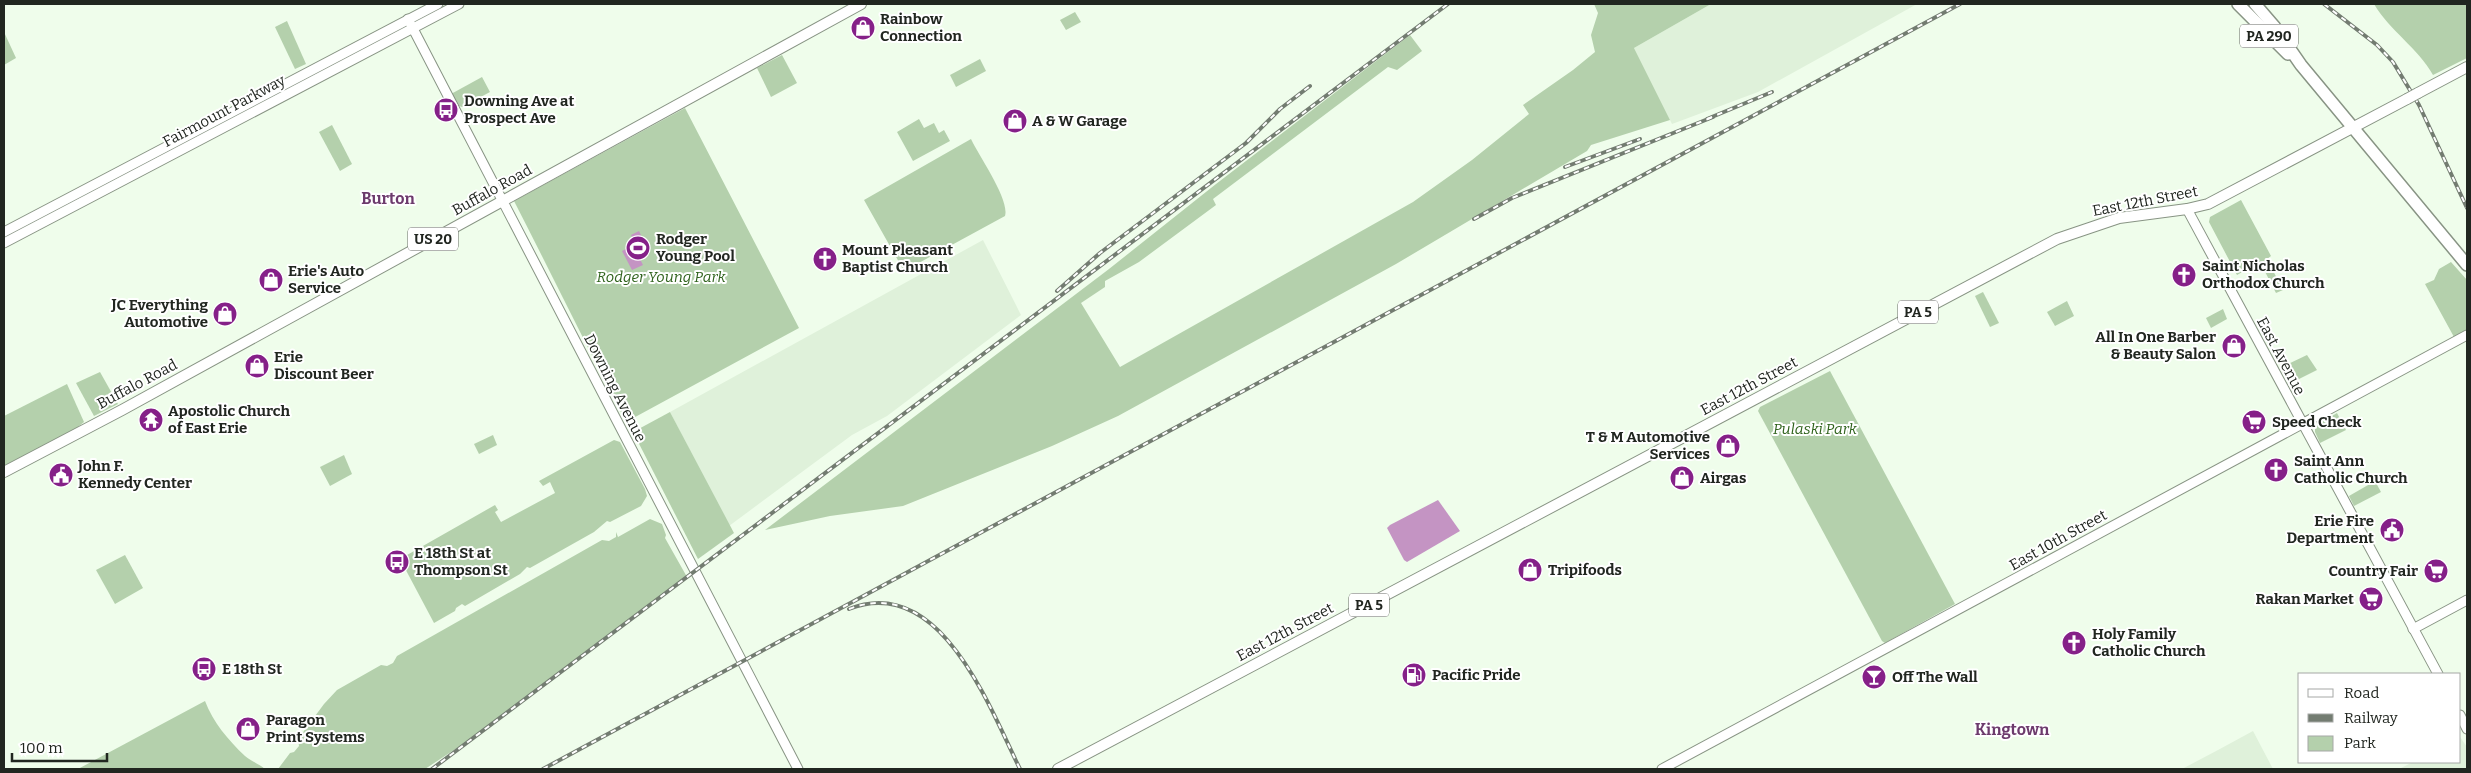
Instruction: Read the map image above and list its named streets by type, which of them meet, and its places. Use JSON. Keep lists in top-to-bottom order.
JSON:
{
  "streets": {
    "highway": ["PA 290"],
    "main road": [
      "Buffalo Road",
      "East 12th Street",
      "US 20",
      "PA 5"
    ],
    "street": [
      "Fairmount Parkway",
      "East Avenue",
      "Downing Avenue",
      "East 10th Street"
    ]
  },
  "crossings": [
    ["PA 290", "East 12th Street"],
    ["Fairmount Parkway", "Downing Avenue"],
    ["Buffalo Road", "Downing Avenue"],
    ["East 12th Street", "East Avenue"],
    ["East Avenue", "East 10th Street"]
  ],
  "districts": ["Burton", "Kingtown"],
  "parks": ["Rodger Young Park", "Pulaski Park"],
  "places": {
    "shop": [
      "Rainbow Connection",
      "A & W Garage",
      "Erie's Auto Service",
      "JC Everything Automotive",
      "All In One Barber & Beauty Salon",
      "Erie Discount Beer",
      "T & M Automotive Services",
      "Airgas",
      "Tripifoods",
      "Paragon Print Systems"
    ],
    "bus stop": ["Downing Ave at Prospect Ave", "E 18th St at Thompson St", "E 18th St"],
    "sports": ["Rodger Young Pool"],
    "church": [
      "Mount Pleasant Baptist Church",
      "Saint Nicholas Orthodox Church",
      "Saint Ann Catholic Church",
      "Holy Family Catholic Church"
    ],
    "temple": ["Apostolic Church of East Erie"],
    "supermarket": ["Speed Check", "Country Fair", "Rakan Market"],
    "public building": ["John F. Kennedy Center", "Erie Fire Department"],
    "fuel station": ["Pacific Pride"],
    "bar": ["Off The Wall"]
  },
  "legend": ["Road", "Railway", "Park"],
  "scale_bar": "100 m"
}
